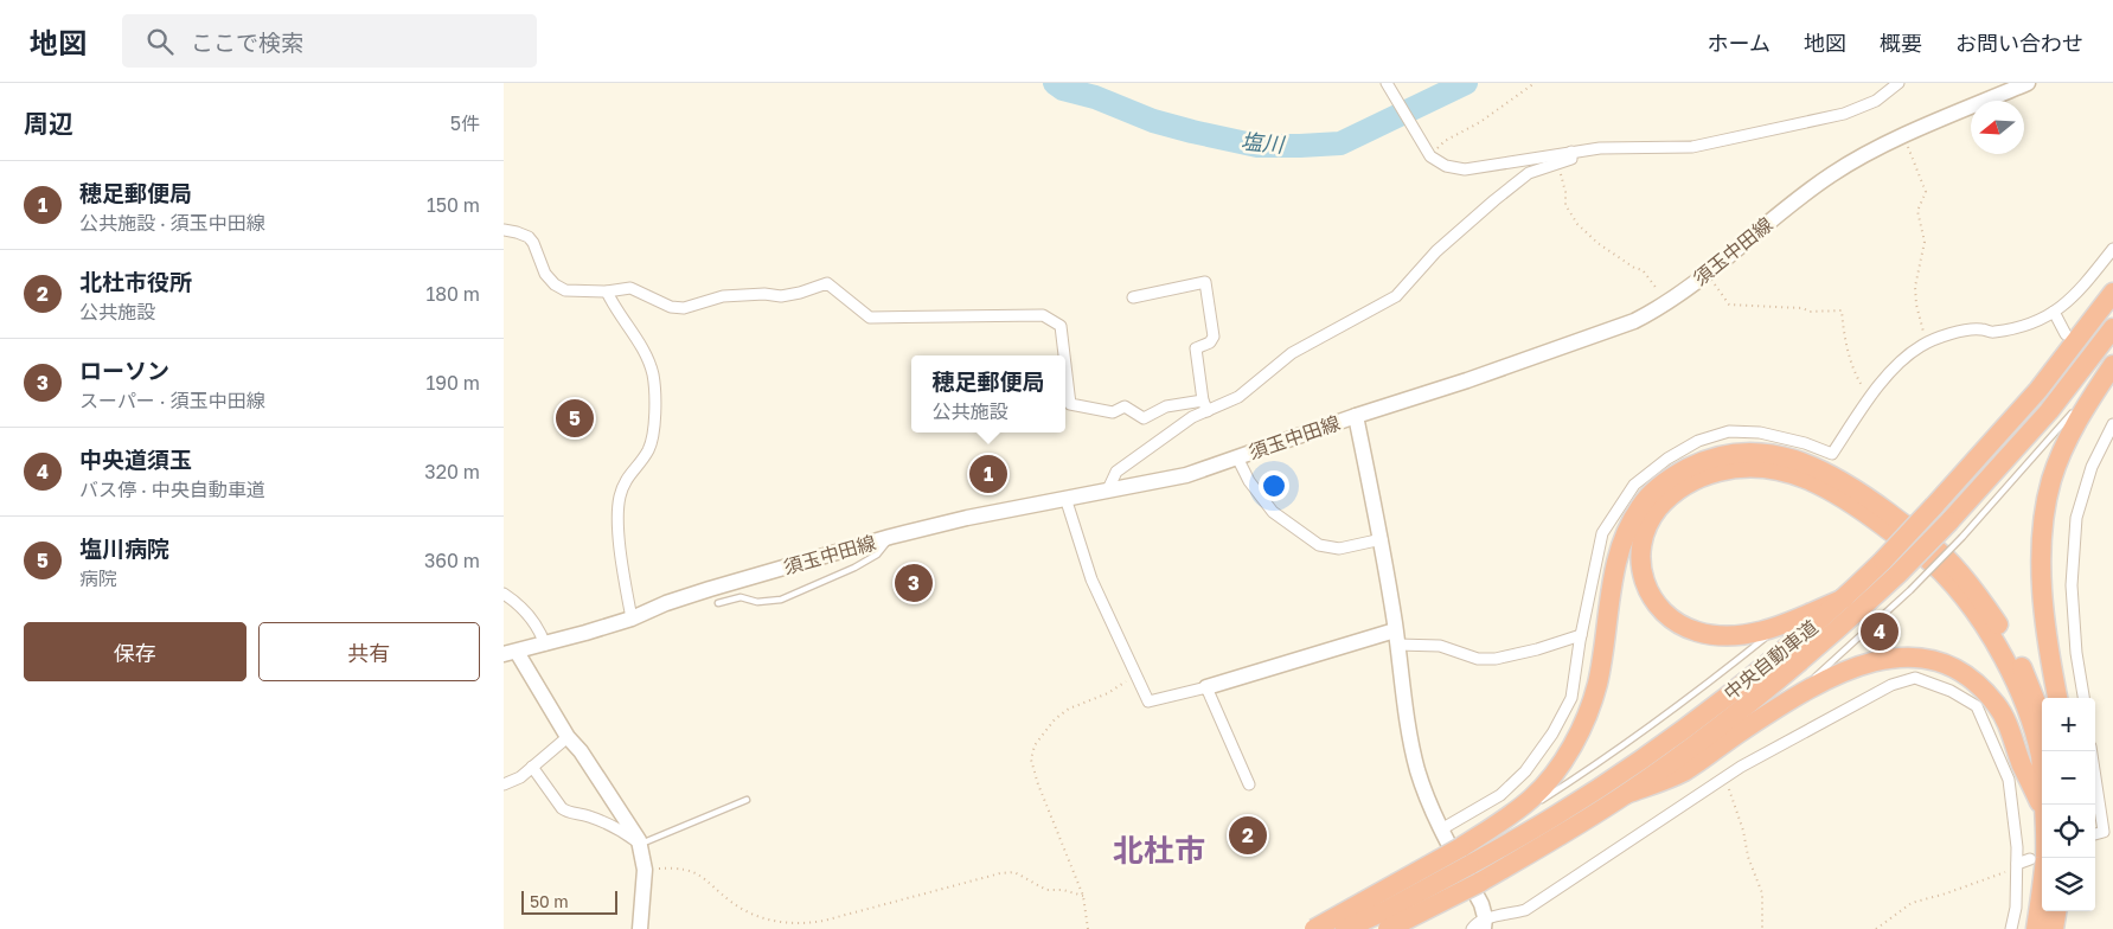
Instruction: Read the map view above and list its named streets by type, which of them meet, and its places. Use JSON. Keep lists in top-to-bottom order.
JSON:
{
  "streets": {
    "highway": ["中央自動車道"],
    "main road": ["須玉中田線"]
  },
  "districts": ["北杜市"],
  "water": ["塩川"],
  "scale_bar": "50 m",
  "north": "left",
  "page": {
    "header": "地図",
    "search": "ここで検索",
    "nav": [
      "ホーム",
      "地図",
      "概要",
      "お問い合わせ"
    ],
    "heading": ["周辺", "5件"],
    "list": [
      {
        "mark": "1",
        "name": "穂足郵便局",
        "note": "公共施設 · 須玉中田線",
        "value": "150 m"
      },
      {
        "mark": "2",
        "name": "北杜市役所",
        "note": "公共施設",
        "value": "180 m"
      },
      {
        "mark": "3",
        "name": "ローソン",
        "note": "スーパー · 須玉中田線",
        "value": "190 m"
      },
      {
        "mark": "4",
        "name": "中央道須玉",
        "note": "バス停 · 中央自動車道",
        "value": "320 m"
      },
      {
        "mark": "5",
        "name": "塩川病院",
        "note": "病院",
        "value": "360 m"
      }
    ],
    "popup": ["穂足郵便局", "公共施設"],
    "pins": [
      "5",
      "1",
      "3",
      "4",
      "2"
    ],
    "buttons": ["保存", "共有"],
    "map_buttons": ["+", "−"],
    "scale": "50 m"
  }
}
